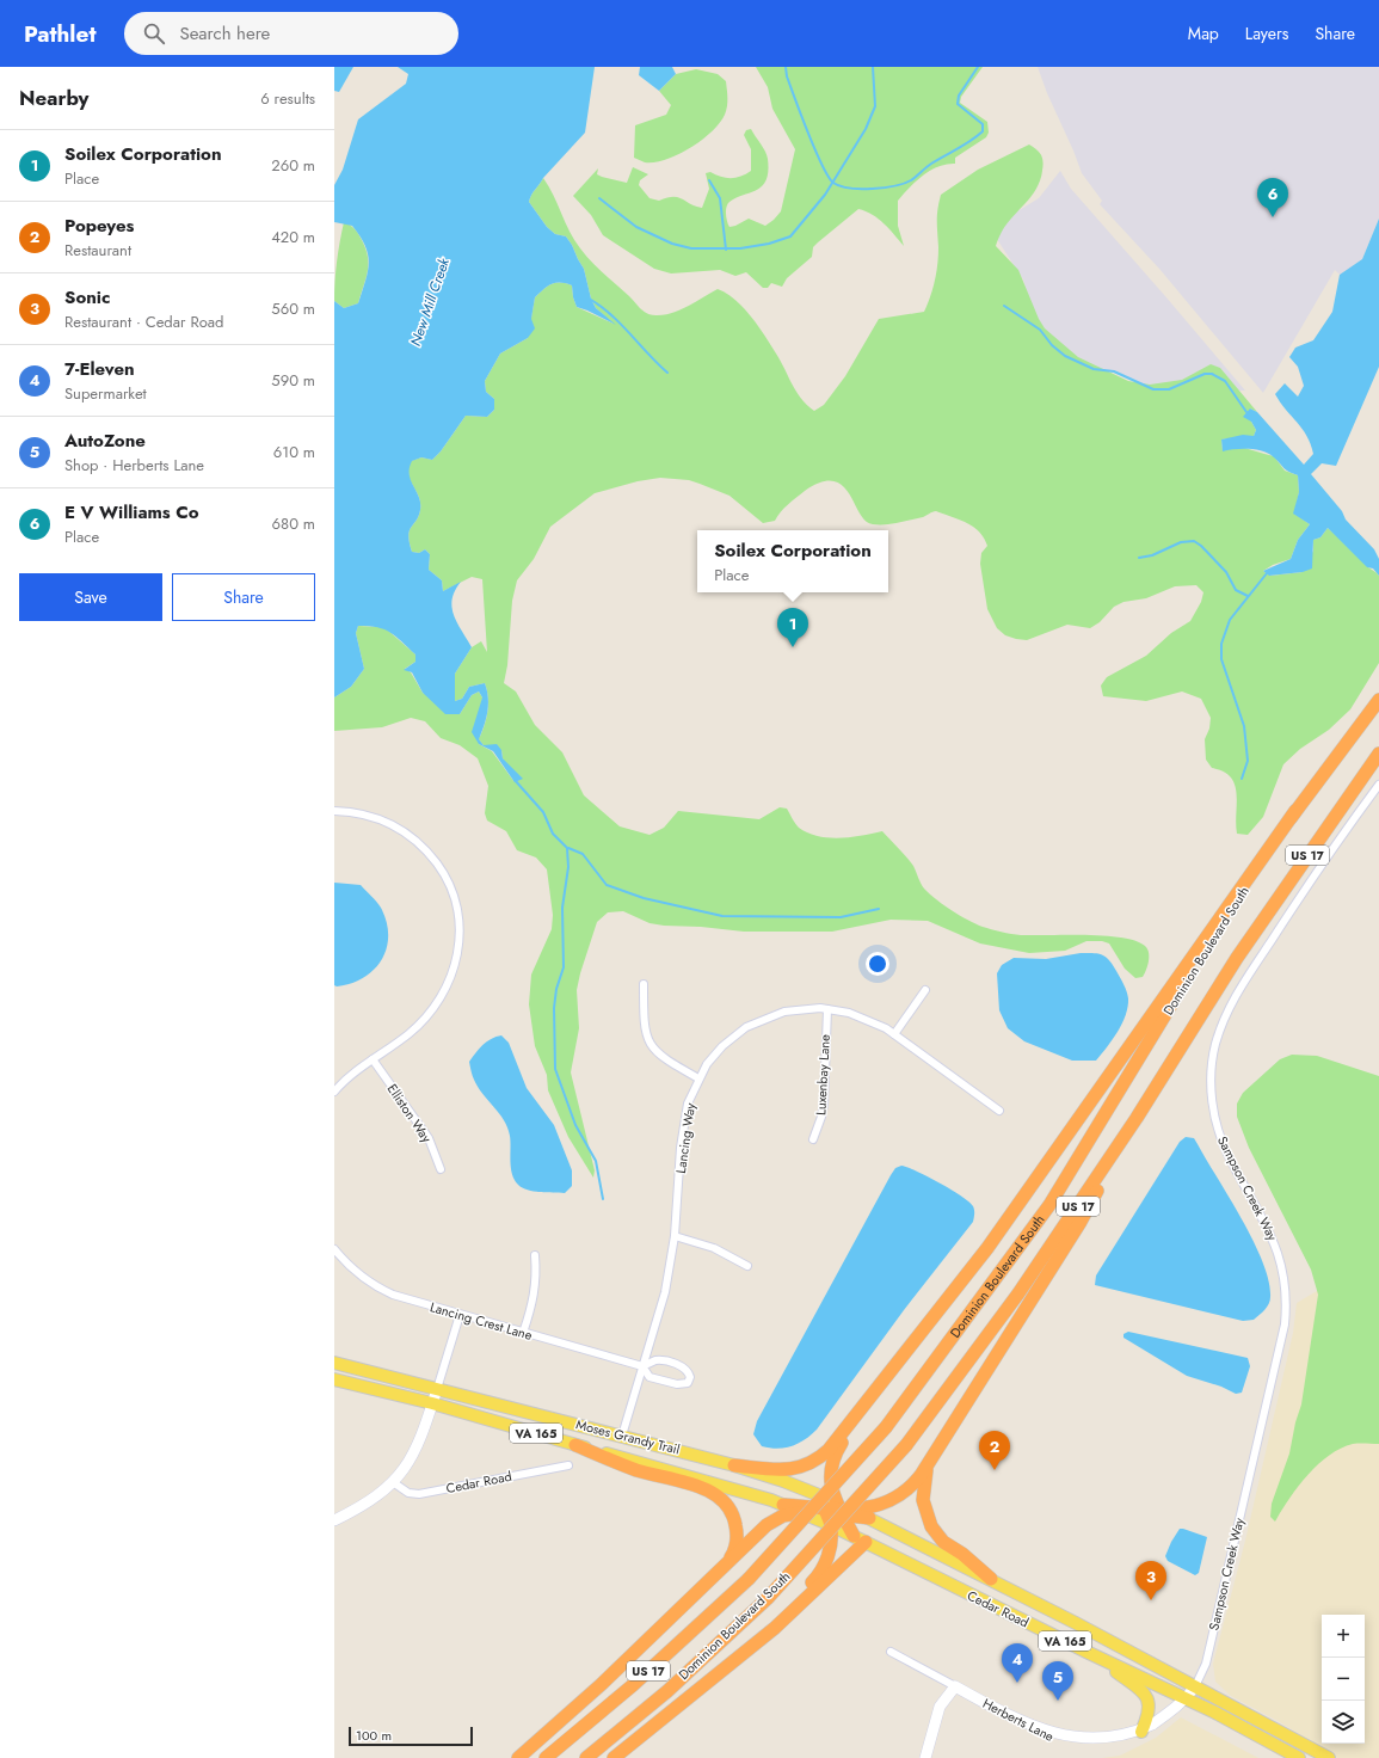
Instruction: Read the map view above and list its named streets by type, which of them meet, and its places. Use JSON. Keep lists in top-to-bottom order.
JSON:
{
  "streets": {
    "highway": ["US 17", "Dominion Boulevard South"],
    "main road": ["VA 165", "Moses Grandy Trail", "Cedar Road"],
    "street": [
      "Luxenbay Lane",
      "Elliston Way",
      "Lancing Way",
      "Sampson Creek Way",
      "Lancing Crest Lane",
      "Herberts Lane"
    ]
  },
  "crossings": [
    ["Luxenbay Lane", "Lancing Way"],
    ["Lancing Way", "Lancing Crest Lane"],
    ["Lancing Way", "Moses Grandy Trail"],
    ["Sampson Creek Way", "Cedar Road"],
    ["Sampson Creek Way", "Herberts Lane"],
    ["Cedar Road", "Herberts Lane"]
  ],
  "water": ["New Mill Creek"],
  "scale_bar": "100 m",
  "page": {
    "header": "Pathlet",
    "search": "Search here",
    "nav": ["Map", "Layers", "Share"],
    "heading": ["Nearby", "6 results"],
    "list": [
      {
        "mark": "1",
        "name": "Soilex Corporation",
        "note": "Place",
        "value": "260 m"
      },
      {
        "mark": "2",
        "name": "Popeyes",
        "note": "Restaurant",
        "value": "420 m"
      },
      {
        "mark": "3",
        "name": "Sonic",
        "note": "Restaurant · Cedar Road",
        "value": "560 m"
      },
      {
        "mark": "4",
        "name": "7-Eleven",
        "note": "Supermarket",
        "value": "590 m"
      },
      {
        "mark": "5",
        "name": "AutoZone",
        "note": "Shop · Herberts Lane",
        "value": "610 m"
      },
      {
        "mark": "6",
        "name": "E V Williams Co",
        "note": "Place",
        "value": "680 m"
      }
    ],
    "pins": [
      "6",
      "1",
      "2",
      "3",
      "4",
      "5"
    ],
    "popup": ["Soilex Corporation", "Place"],
    "buttons": ["Save", "Share"],
    "map_buttons": ["+", "−"],
    "scale": "100 m"
  }
}
